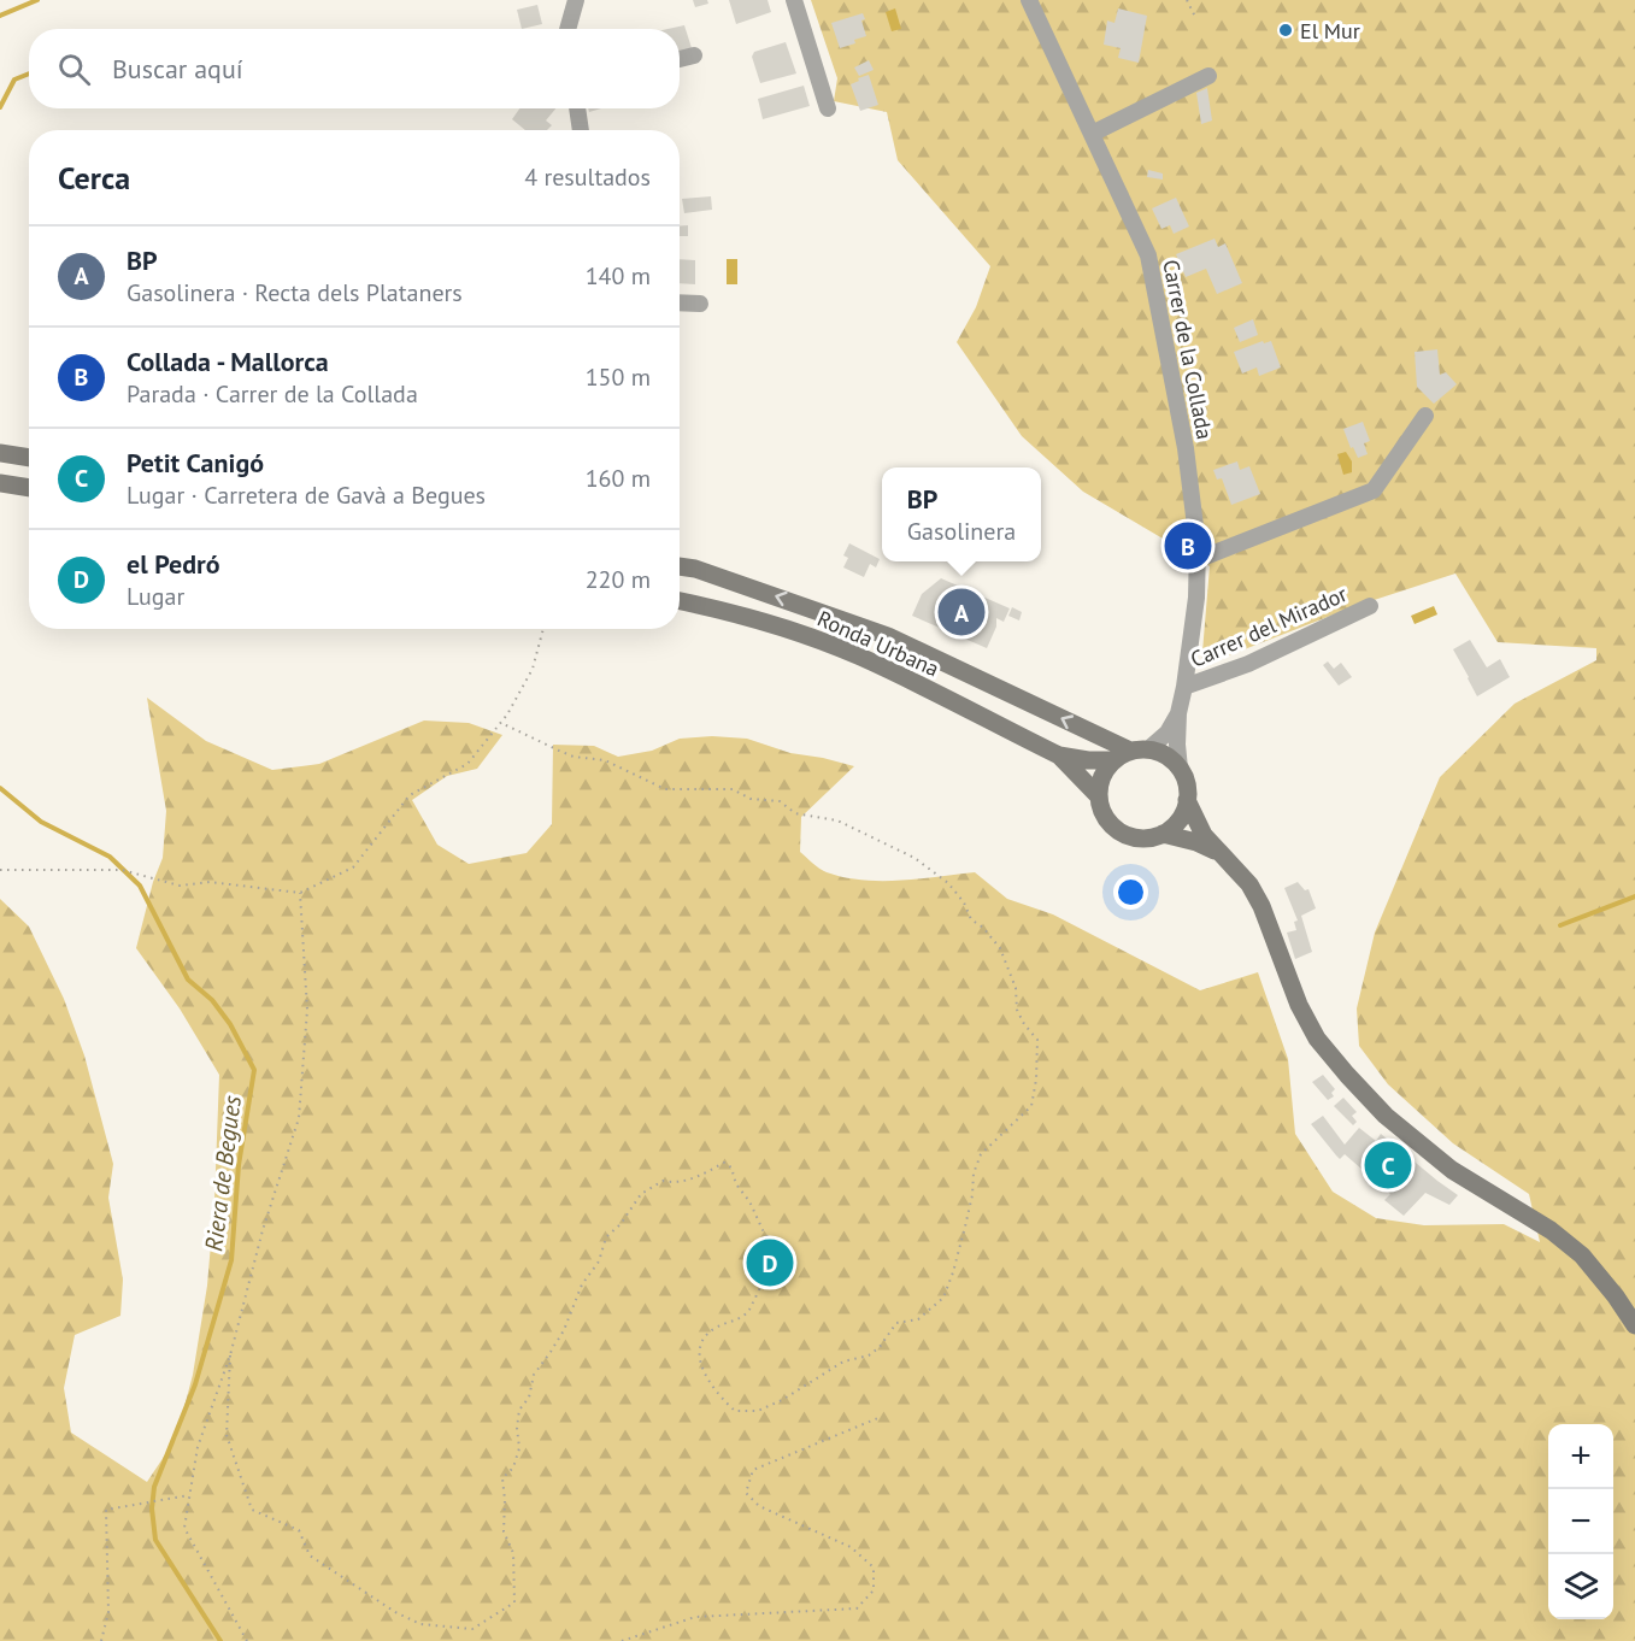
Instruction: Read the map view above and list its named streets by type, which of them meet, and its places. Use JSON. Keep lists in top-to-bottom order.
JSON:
{
  "streets": {
    "main road": ["Ronda Urbana"],
    "street": ["Carrer de la Collada", "Carrer del Mirador"]
  },
  "crossings": [
    ["Carrer de la Collada", "Carrer del Mirador"]
  ],
  "water": ["Riera de Begues"],
  "places": ["El Mur"],
  "page": {
    "search": "Buscar aquí",
    "heading": ["Cerca", "4 resultados"],
    "list": [
      {
        "mark": "A",
        "name": "BP",
        "note": "Gasolinera · Recta dels Plataners",
        "value": "140 m"
      },
      {
        "mark": "B",
        "name": "Collada - Mallorca",
        "note": "Parada · Carrer de la Collada",
        "value": "150 m"
      },
      {
        "mark": "C",
        "name": "Petit Canigó",
        "note": "Lugar · Carretera de Gavà a Begues",
        "value": "160 m"
      },
      {
        "mark": "D",
        "name": "el Pedró",
        "note": "Lugar",
        "value": "220 m"
      }
    ],
    "popup": ["BP", "Gasolinera"],
    "pins": [
      "B",
      "A",
      "C",
      "D"
    ],
    "map_buttons": ["+", "−"]
  }
}
